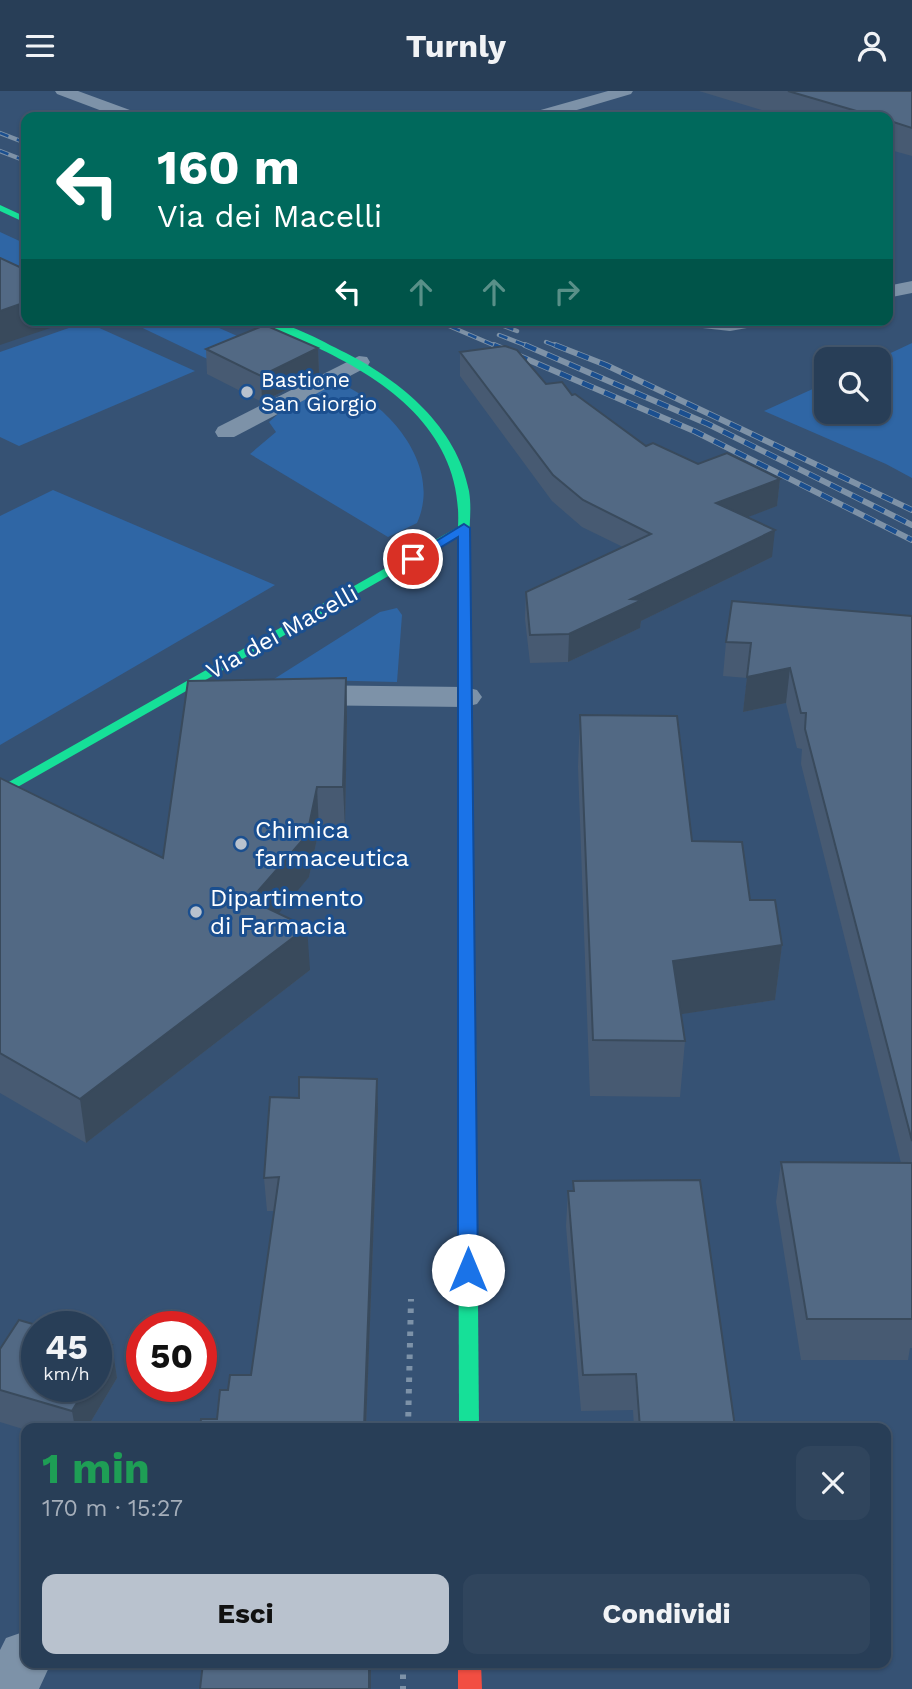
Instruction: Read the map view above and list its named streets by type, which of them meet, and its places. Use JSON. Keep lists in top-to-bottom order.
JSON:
{
  "streets": {
    "main road": ["Via dei Macelli"]
  },
  "places": ["Bastione San Giorgio", "Chimica farmaceutica", "Dipartimento di Farmacia"],
  "page": {
    "header": "Turnly",
    "turn": ["160 m", "Via dei Macelli"],
    "speed": "45 km/h",
    "limit": "50",
    "heading": ["1 min", "170 m · 15:27"],
    "buttons": ["Esci", "Condividi"]
  }
}
